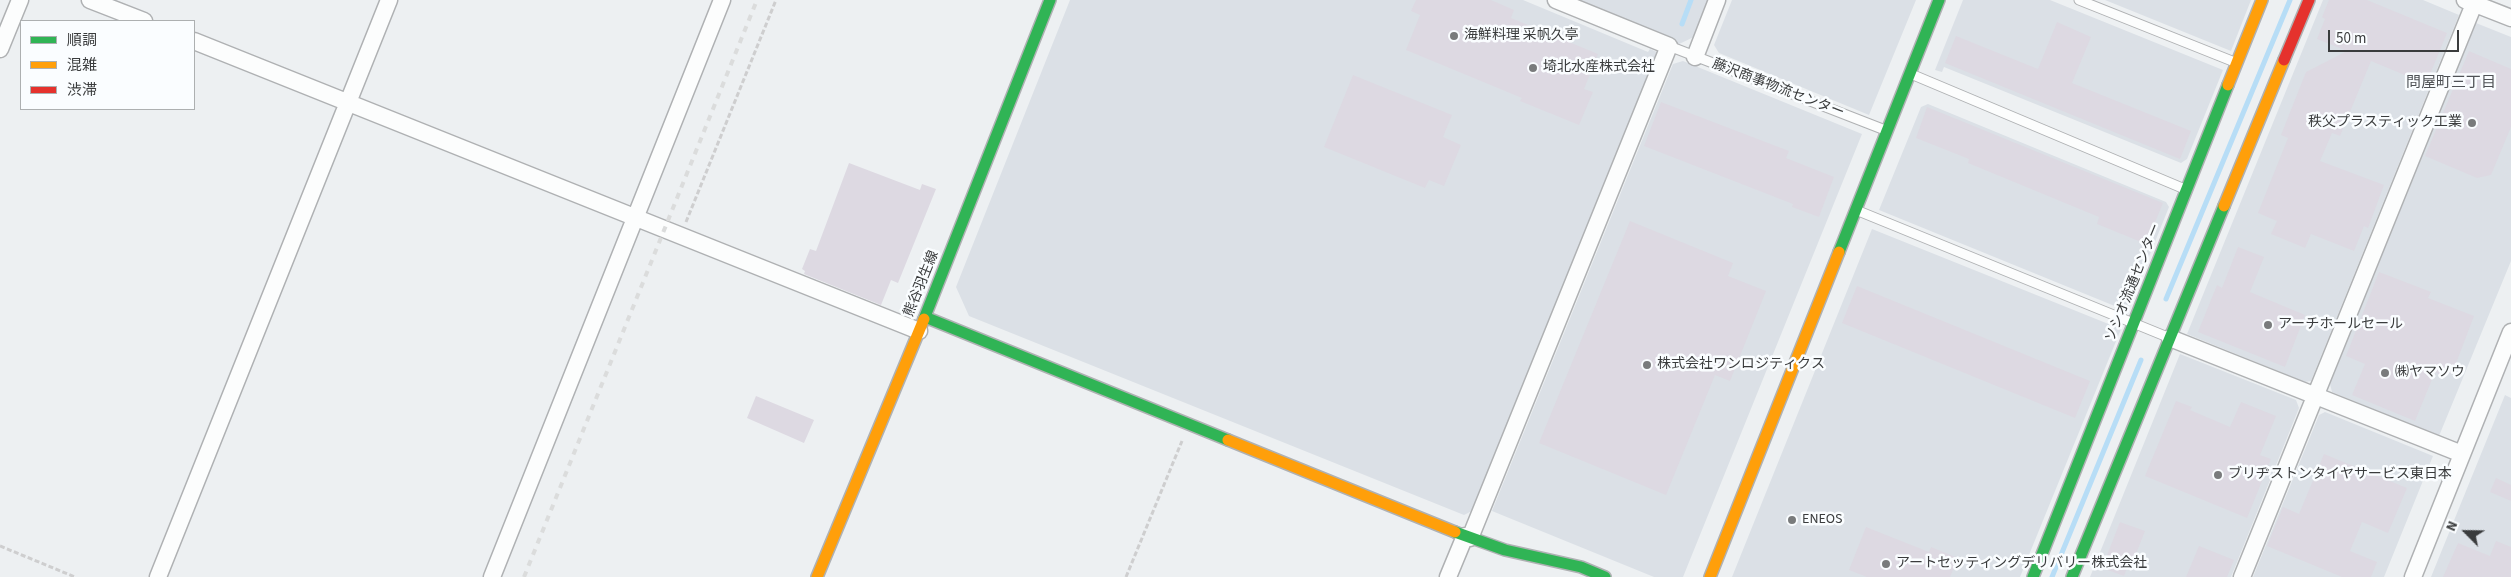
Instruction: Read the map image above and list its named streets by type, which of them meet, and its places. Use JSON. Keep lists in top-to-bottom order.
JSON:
{
  "streets": {
    "street": ["ソシオ流通センター", "熊谷羽生線"],
    "lane": ["藤沢商事物流センター"]
  },
  "districts": ["問屋町三丁目"],
  "places": [
    "海鮮料理 采帆久亭",
    "埼北水産株式会社",
    "秩父プラスティック工業",
    "アーチホールセール",
    "株式会社ワンロジティクス",
    "㈱ヤマソウ",
    "ブリヂストンタイヤサービス東日本",
    "ENEOS",
    "アートセッティングデリバリー株式会社"
  ],
  "legend": ["順調", "混雑", "渋滞"],
  "scale_bar": "50 m",
  "north": "top left"
}
